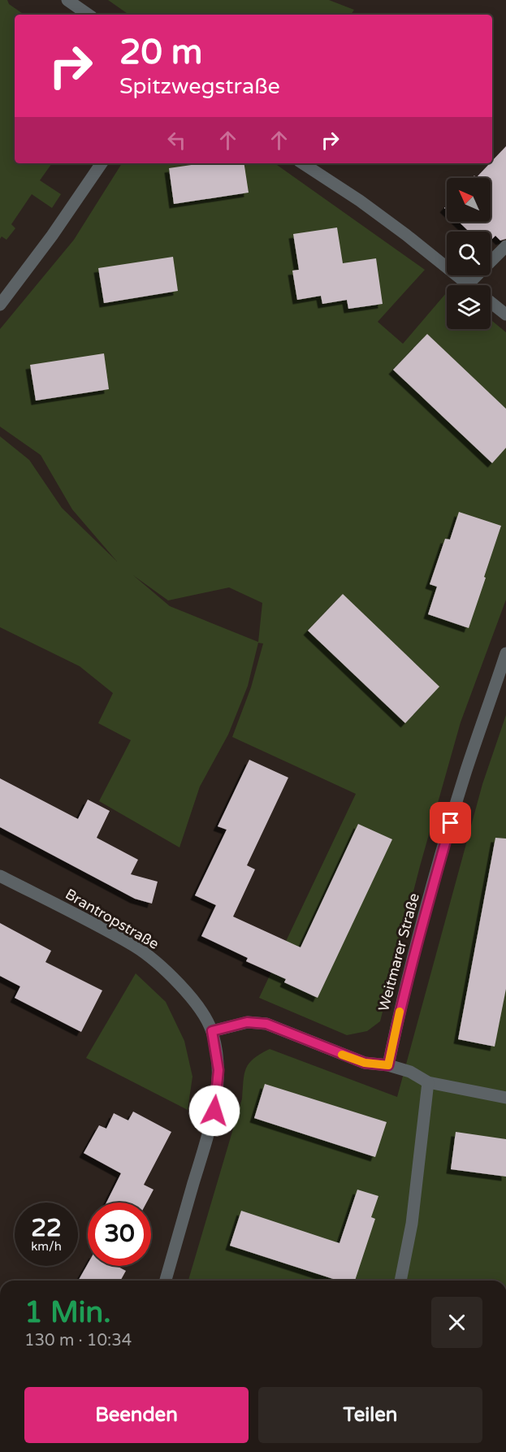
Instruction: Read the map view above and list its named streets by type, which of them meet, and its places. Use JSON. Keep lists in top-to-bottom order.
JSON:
{
  "streets": {
    "street": ["Brantropstraße", "Weitmarer Straße"]
  },
  "north": "top left",
  "page": {
    "turn": ["20 m", "Spitzwegstraße"],
    "speed": "22 km/h",
    "limit": "30",
    "heading": ["1 Min.", "130 m · 10:34"],
    "buttons": ["Beenden", "Teilen"]
  }
}
